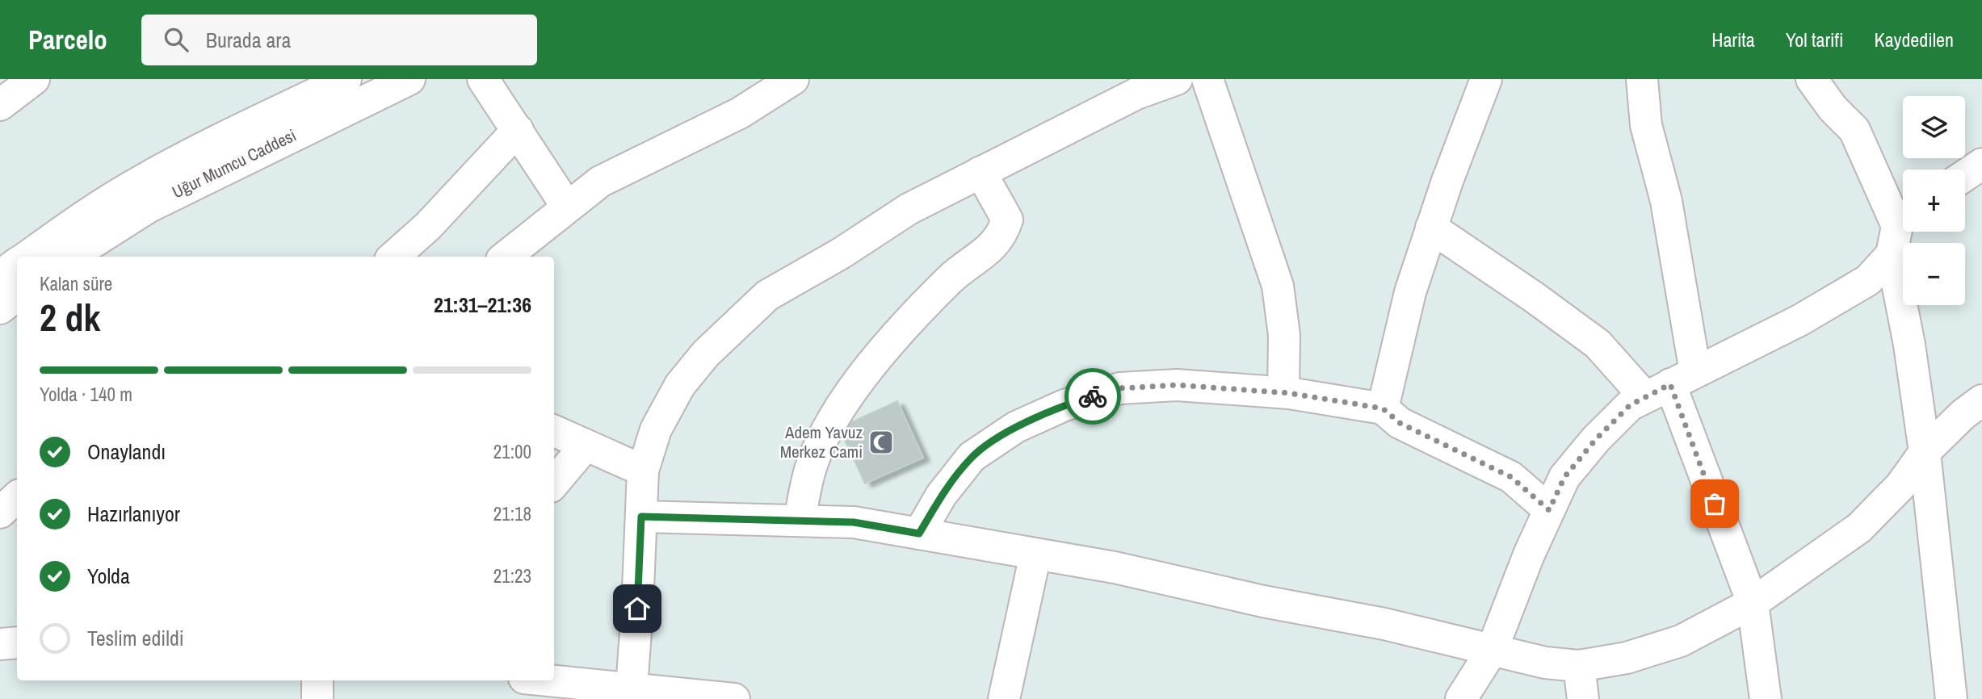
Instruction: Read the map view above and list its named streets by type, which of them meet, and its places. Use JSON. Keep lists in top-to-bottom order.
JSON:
{
  "streets": {
    "street": ["Uğur Mumcu Caddesi"]
  },
  "places": {
    "mosque": ["Adem Yavuz Merkez Cami"]
  },
  "page": {
    "header": "Parcelo",
    "search": "Burada ara",
    "nav": ["Harita", "Yol tarifi", "Kaydedilen"],
    "map_buttons": ["+", "−"],
    "heading": ["2 dk", "Kalan süre", "21:31–21:36"],
    "bar": "Yolda · 140 m",
    "list": [
      ["Onaylandı", "21:00"],
      ["Hazırlanıyor", "21:18"],
      ["Yolda", "21:23"],
      "Teslim edildi"
    ]
  }
}
